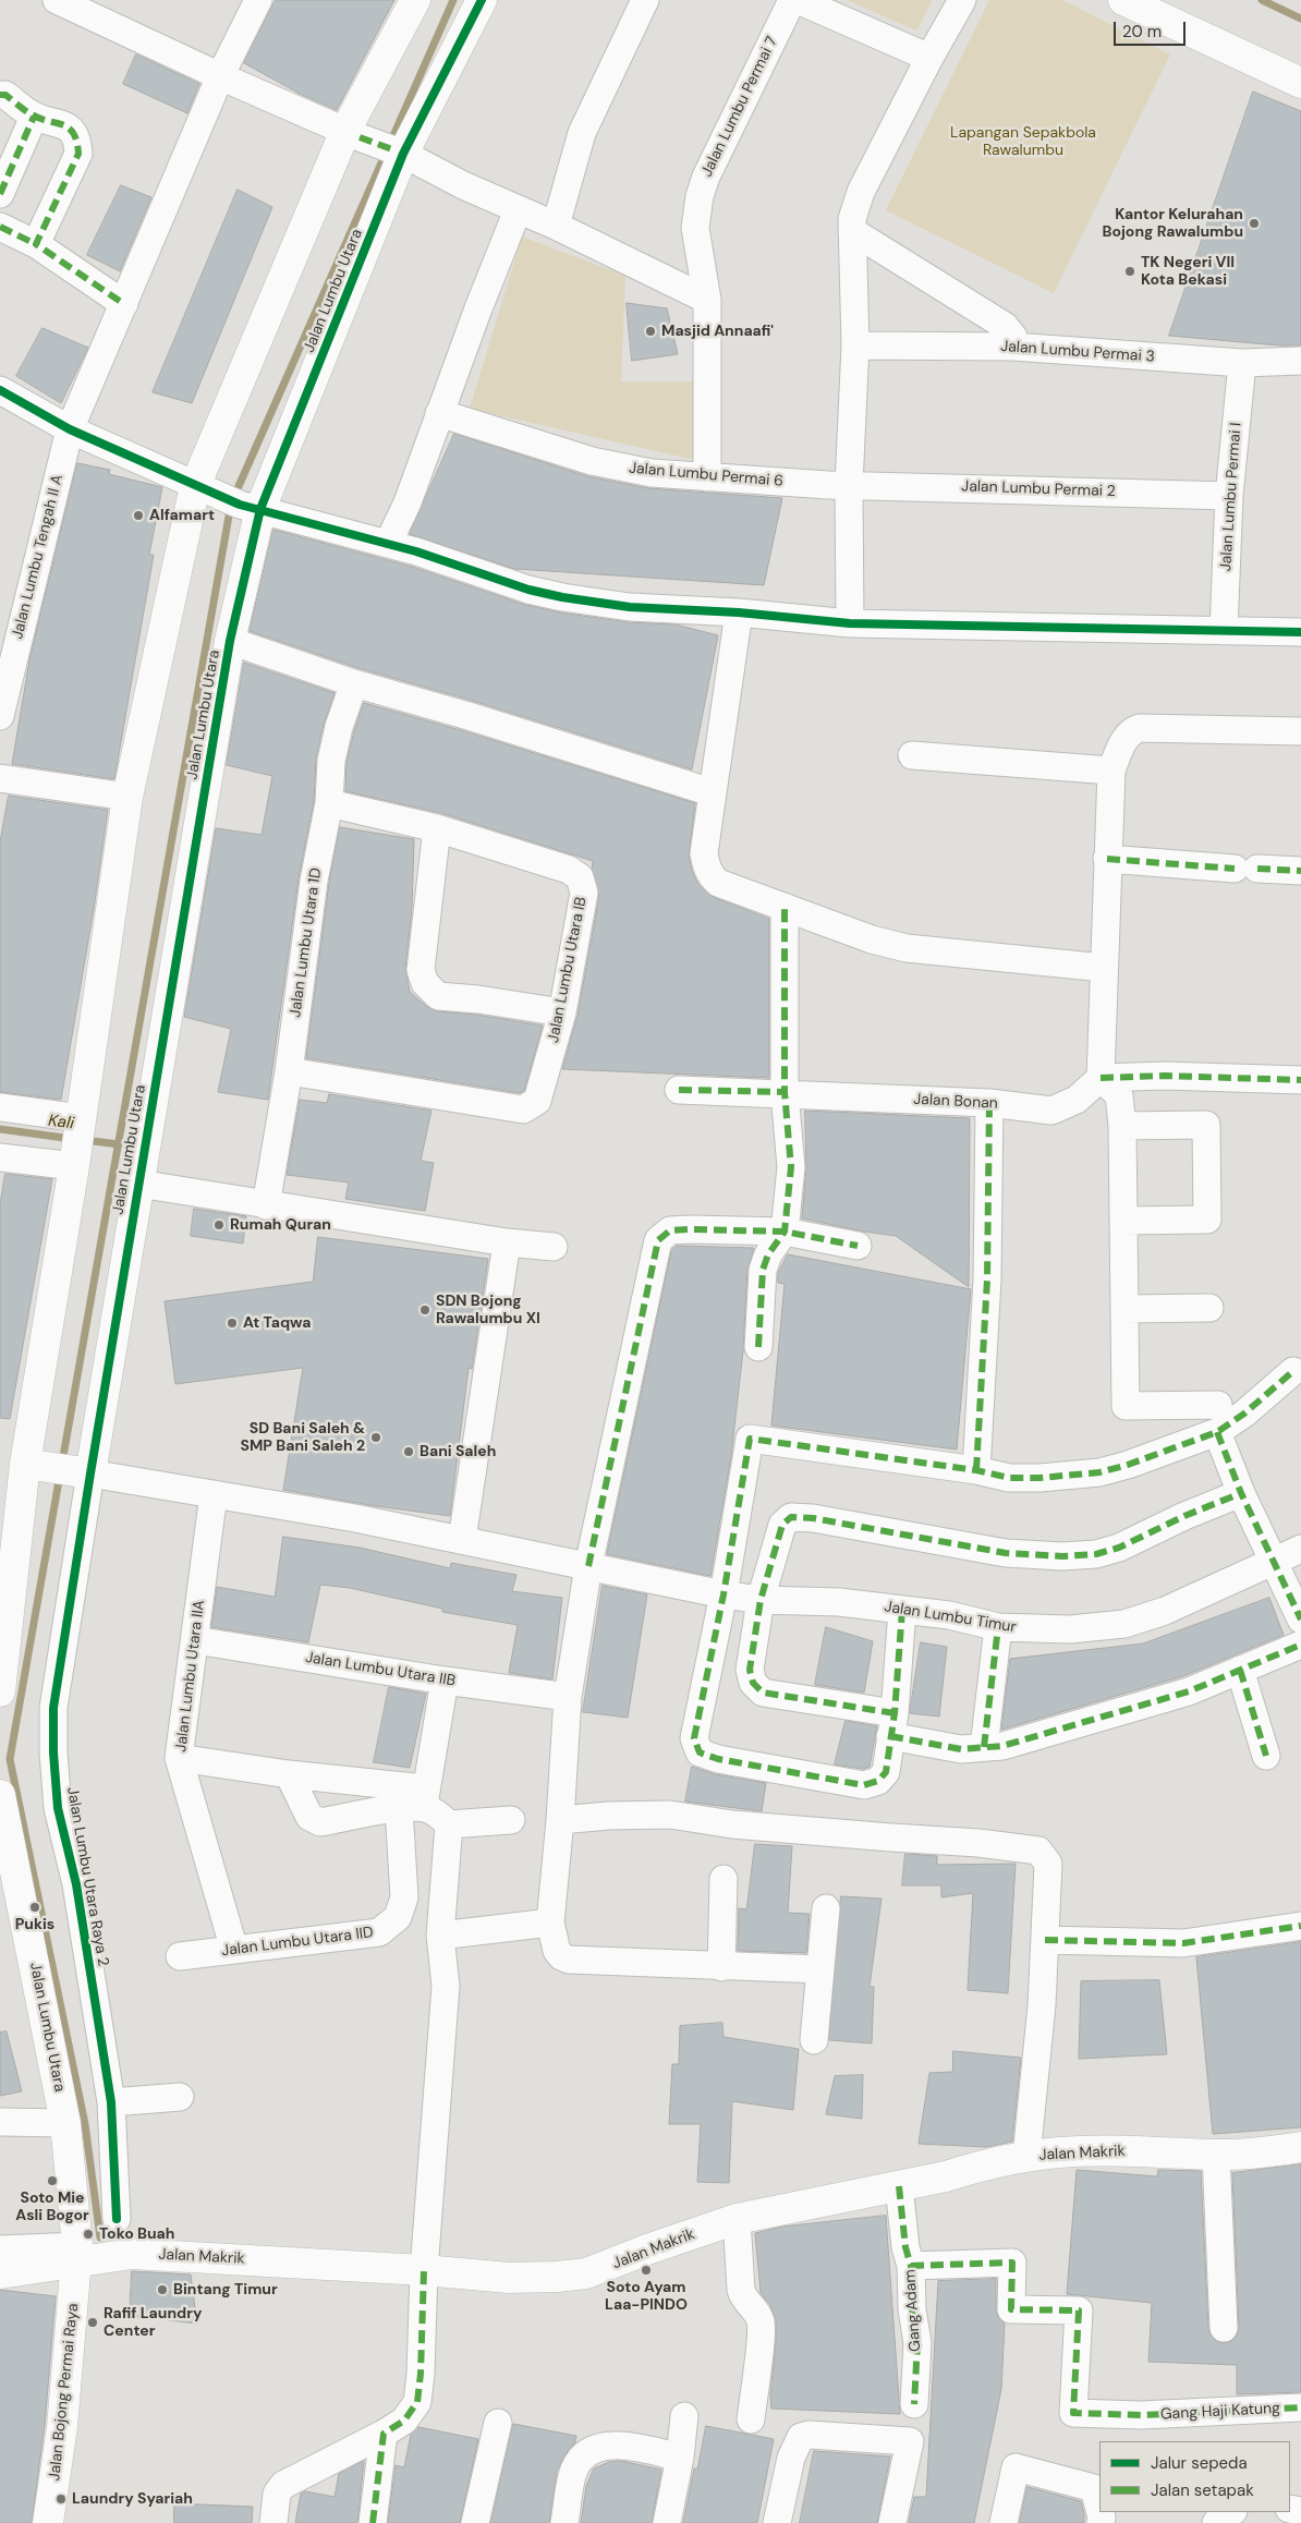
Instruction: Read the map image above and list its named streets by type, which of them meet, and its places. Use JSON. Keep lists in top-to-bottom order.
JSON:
{
  "streets": {
    "street": [
      "Jalan Lumbu Permai 7",
      "Jalan Lumbu Utara",
      "Jalan Lumbu Permai 3",
      "Jalan Lumbu Permai 6",
      "Jalan Lumbu Permai 2",
      "Jalan Lumbu Permai I",
      "Jalan Lumbu Tengah II A",
      "Jalan Lumbu Utara 1D",
      "Jalan Lumbu Utara IB",
      "Jalan Bonan",
      "Jalan Lumbu Timur",
      "Jalan Lumbu Utara IIB",
      "Jalan Lumbu Utara IIA",
      "Jalan Lumbu Utara Raya 2",
      "Jalan Lumbu Utara IID",
      "Jalan Makrik",
      "Gang Adam",
      "Jalan Bojong Permai Raya",
      "Gang Haji Katung"
    ]
  },
  "crossings": [
    ["Jalan Lumbu Permai 7", "Jalan Lumbu Permai 6"],
    ["Jalan Lumbu Utara", "Jalan Lumbu Timur"],
    ["Jalan Lumbu Utara", "Jalan Lumbu Utara Raya 2"],
    ["Jalan Lumbu Utara", "Jalan Makrik"],
    ["Jalan Lumbu Utara", "Jalan Bojong Permai Raya"],
    ["Jalan Lumbu Permai 3", "Jalan Lumbu Permai I"],
    ["Jalan Lumbu Permai 6", "Jalan Lumbu Permai 2"],
    ["Jalan Lumbu Permai 2", "Jalan Lumbu Permai I"],
    ["Jalan Lumbu Utara 1D", "Jalan Lumbu Utara IB"],
    ["Jalan Lumbu Timur", "Jalan Lumbu Utara IIA"],
    ["Jalan Lumbu Timur", "Jalan Lumbu Utara Raya 2"],
    ["Jalan Lumbu Utara IIB", "Jalan Lumbu Utara IIA"],
    ["Jalan Lumbu Utara IIB", "Jalan Lumbu Utara IID"],
    ["Jalan Lumbu Utara IIA", "Jalan Lumbu Utara IID"],
    ["Jalan Makrik", "Gang Adam"],
    ["Jalan Makrik", "Jalan Bojong Permai Raya"],
    ["Gang Adam", "Gang Haji Katung"]
  ],
  "water": ["Kali"],
  "parks": ["Lapangan Sepakbola Rawalumbu"],
  "places": [
    "Kantor Kelurahan Bojong Rawalumbu",
    "TK Negeri VII Kota Bekasi",
    "Masjid Annaafi'",
    "Alfamart",
    "Rumah Quran",
    "SDN Bojong Rawalumbu XI",
    "At Taqwa",
    "SD Bani Saleh & SMP Bani Saleh 2",
    "Bani Saleh",
    "Pukis",
    "Soto Mie Asli Bogor",
    "Toko Buah",
    "Soto Ayam Laa-PINDO",
    "Bintang Timur",
    "Rafif Laundry Center",
    "Laundry Syariah"
  ],
  "legend": ["Jalur sepeda", "Jalan setapak"],
  "scale_bar": "20 m"
}
